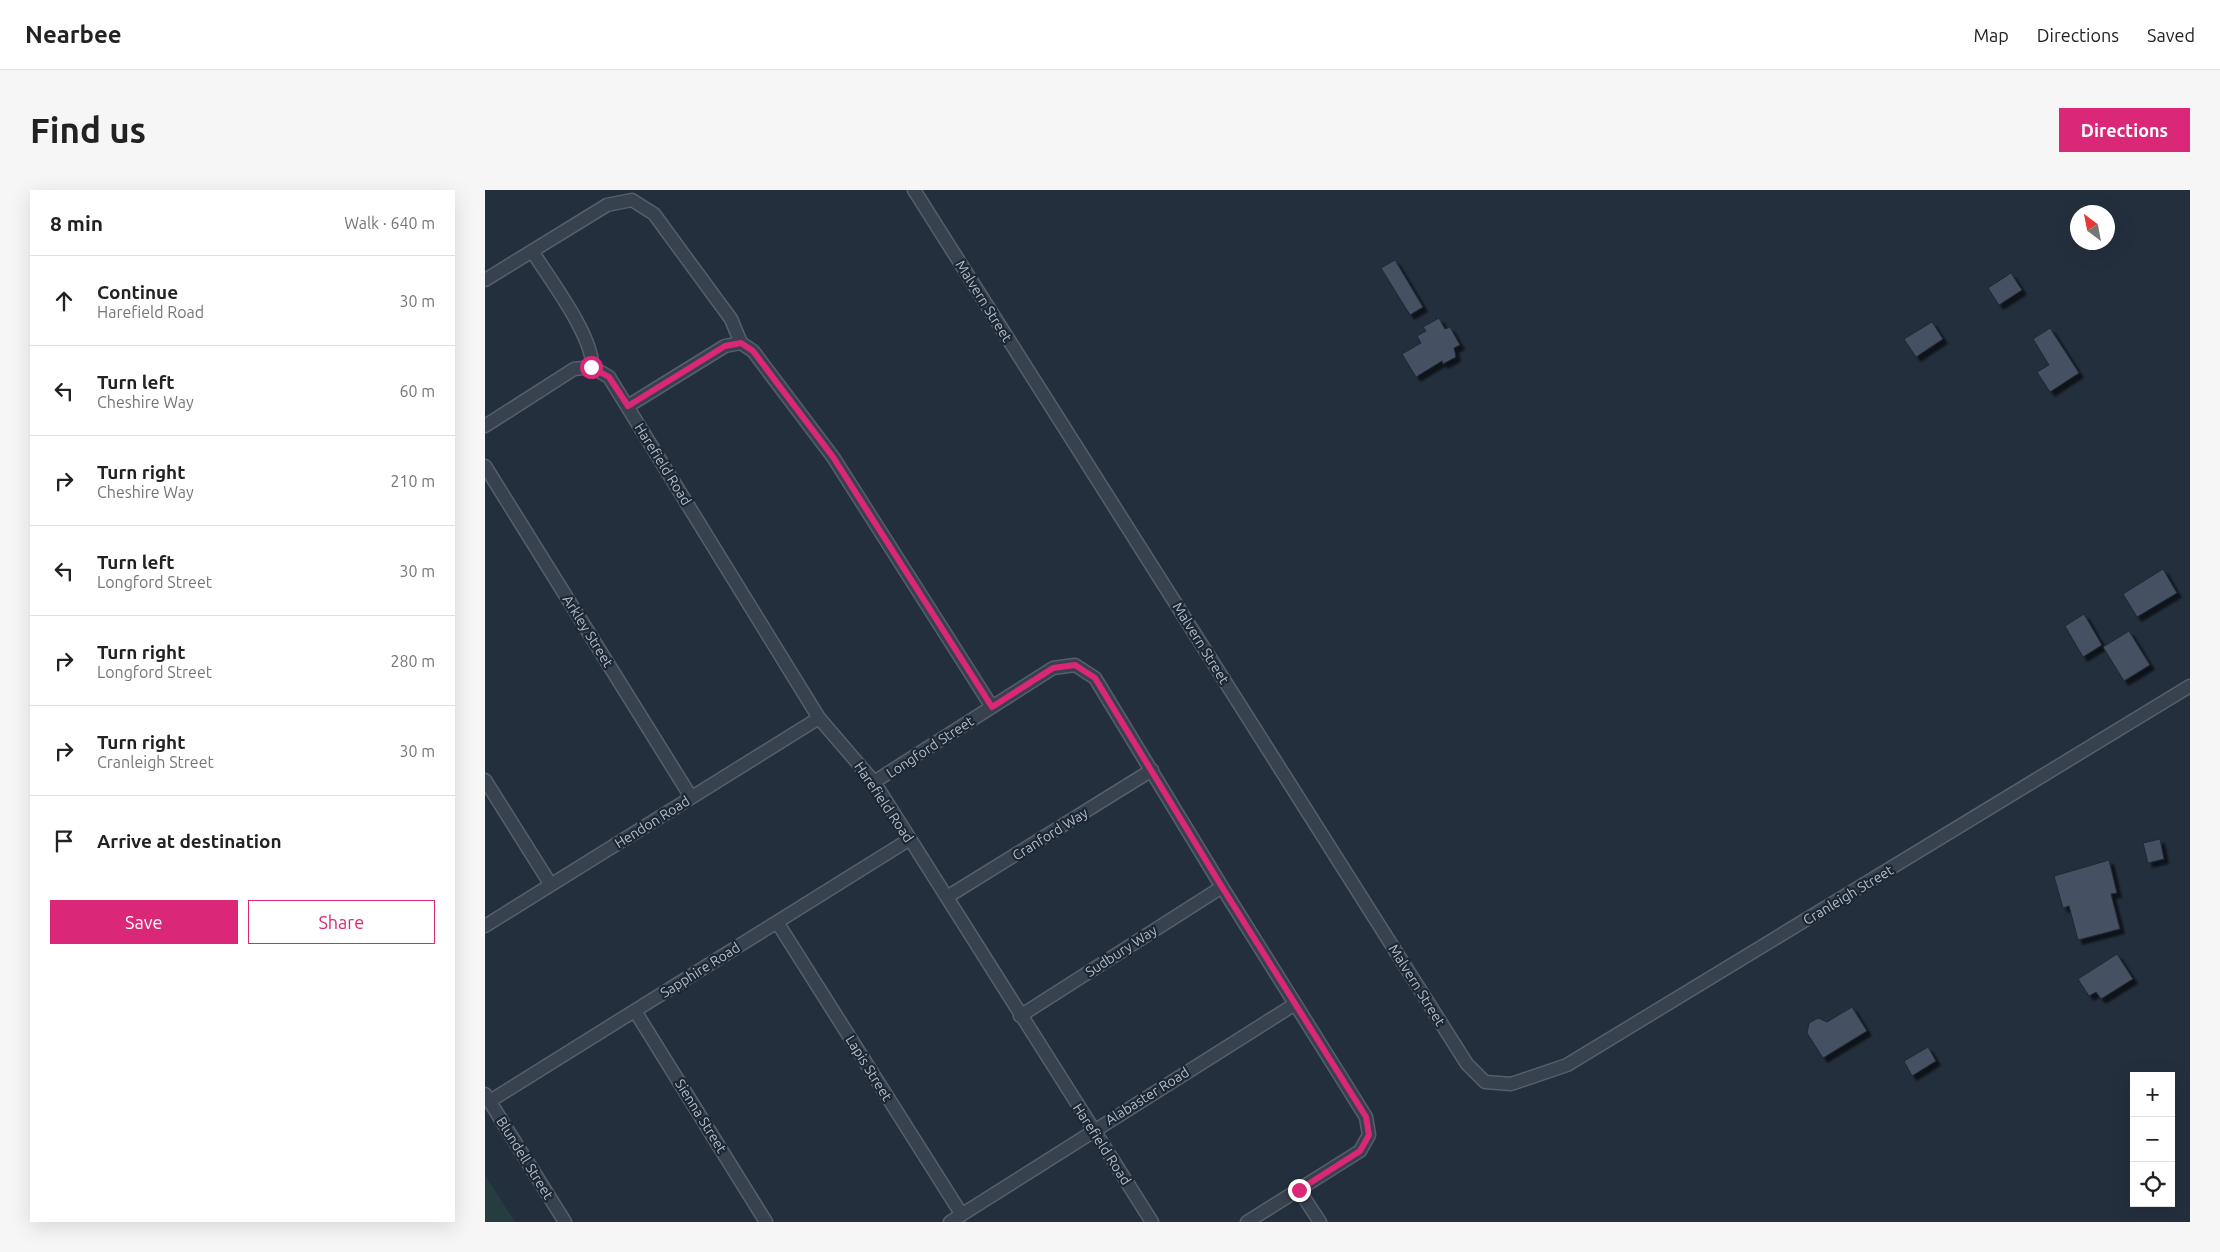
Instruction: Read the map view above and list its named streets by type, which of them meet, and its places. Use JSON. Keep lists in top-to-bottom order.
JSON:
{
  "streets": {
    "street": [
      "Malvern Street",
      "Harefield Road",
      "Arkley Street",
      "Longford Street",
      "Hendon Road",
      "Cranford Way",
      "Cranleigh Street",
      "Sudbury Way",
      "Sapphire Road",
      "Lapis Street",
      "Alabaster Road",
      "Sienna Street",
      "Blundell Street"
    ]
  },
  "crossings": [
    ["Malvern Street", "Cranleigh Street"],
    ["Harefield Road", "Longford Street"],
    ["Harefield Road", "Hendon Road"],
    ["Harefield Road", "Cranford Way"],
    ["Harefield Road", "Sudbury Way"],
    ["Harefield Road", "Sapphire Road"],
    ["Harefield Road", "Alabaster Road"],
    ["Arkley Street", "Hendon Road"],
    ["Longford Street", "Cranford Way"],
    ["Longford Street", "Sudbury Way"],
    ["Longford Street", "Alabaster Road"],
    ["Sapphire Road", "Lapis Street"],
    ["Sapphire Road", "Sienna Street"],
    ["Sapphire Road", "Blundell Street"],
    ["Lapis Street", "Alabaster Road"]
  ],
  "north": "top left",
  "page": {
    "header": "Nearbee",
    "nav": ["Map", "Directions", "Saved"],
    "buttons": [
      "Directions",
      ["Save", "Share"]
    ],
    "title": "Find us",
    "heading": ["8 min", "Walk · 640 m"],
    "list": [
      ["Continue", "Harefield Road", "30 m"],
      ["Turn left", "Cheshire Way", "60 m"],
      ["Turn right", "Cheshire Way", "210 m"],
      ["Turn left", "Longford Street", "30 m"],
      ["Turn right", "Longford Street", "280 m"],
      ["Turn right", "Cranleigh Street", "30 m"],
      "Arrive at destination"
    ],
    "map_buttons": ["+", "−"]
  }
}
